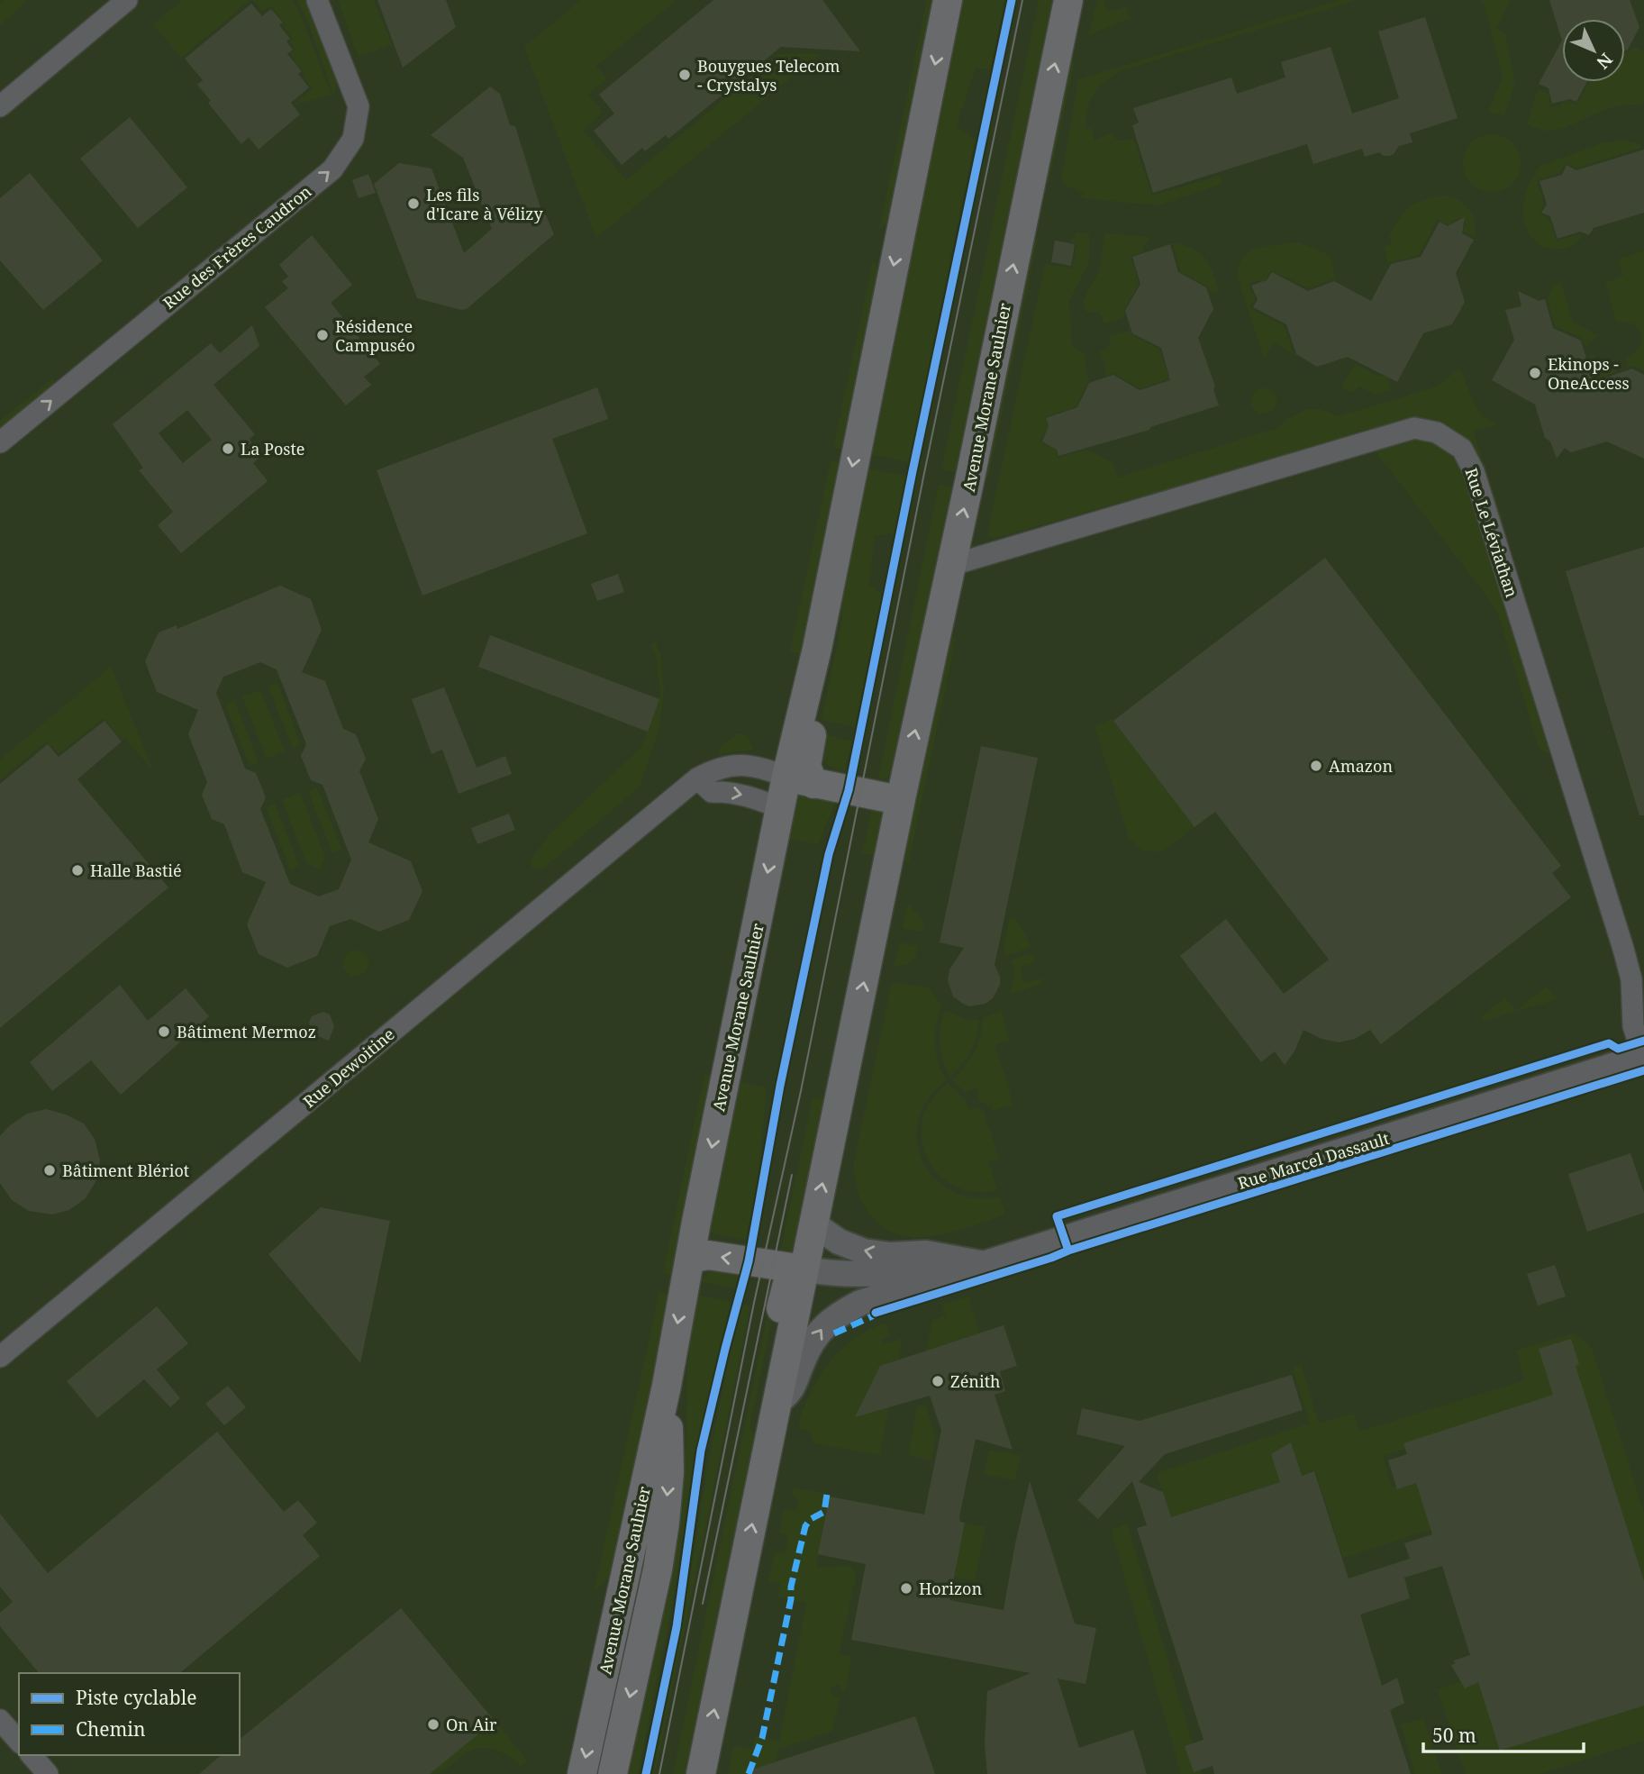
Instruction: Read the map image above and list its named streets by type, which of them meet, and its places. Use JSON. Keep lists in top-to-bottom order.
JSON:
{
  "streets": {
    "main road": ["Avenue Morane Saulnier"],
    "street": [
      "Rue des Frères Caudron",
      "Rue Le Léviathan",
      "Rue Dewoitine",
      "Rue Marcel Dassault"
    ]
  },
  "crossings": [
    ["Avenue Morane Saulnier", "Rue Le Léviathan"],
    ["Avenue Morane Saulnier", "Rue Dewoitine"],
    ["Avenue Morane Saulnier", "Rue Marcel Dassault"],
    ["Rue Le Léviathan", "Rue Marcel Dassault"]
  ],
  "one_way": ["Rue des Frères Caudron"],
  "places": [
    "Bouygues Telecom - Crystalys",
    "Les fils d'Icare à Vélizy",
    "Résidence Campuséo",
    "Ekinops - OneAccess",
    "La Poste",
    "Amazon",
    "Halle Bastié",
    "Bâtiment Mermoz",
    "Bâtiment Blériot",
    "Zénith",
    "Horizon",
    "On Air"
  ],
  "legend": ["Piste cyclable", "Chemin"],
  "scale_bar": "50 m",
  "north": "bottom right"
}
